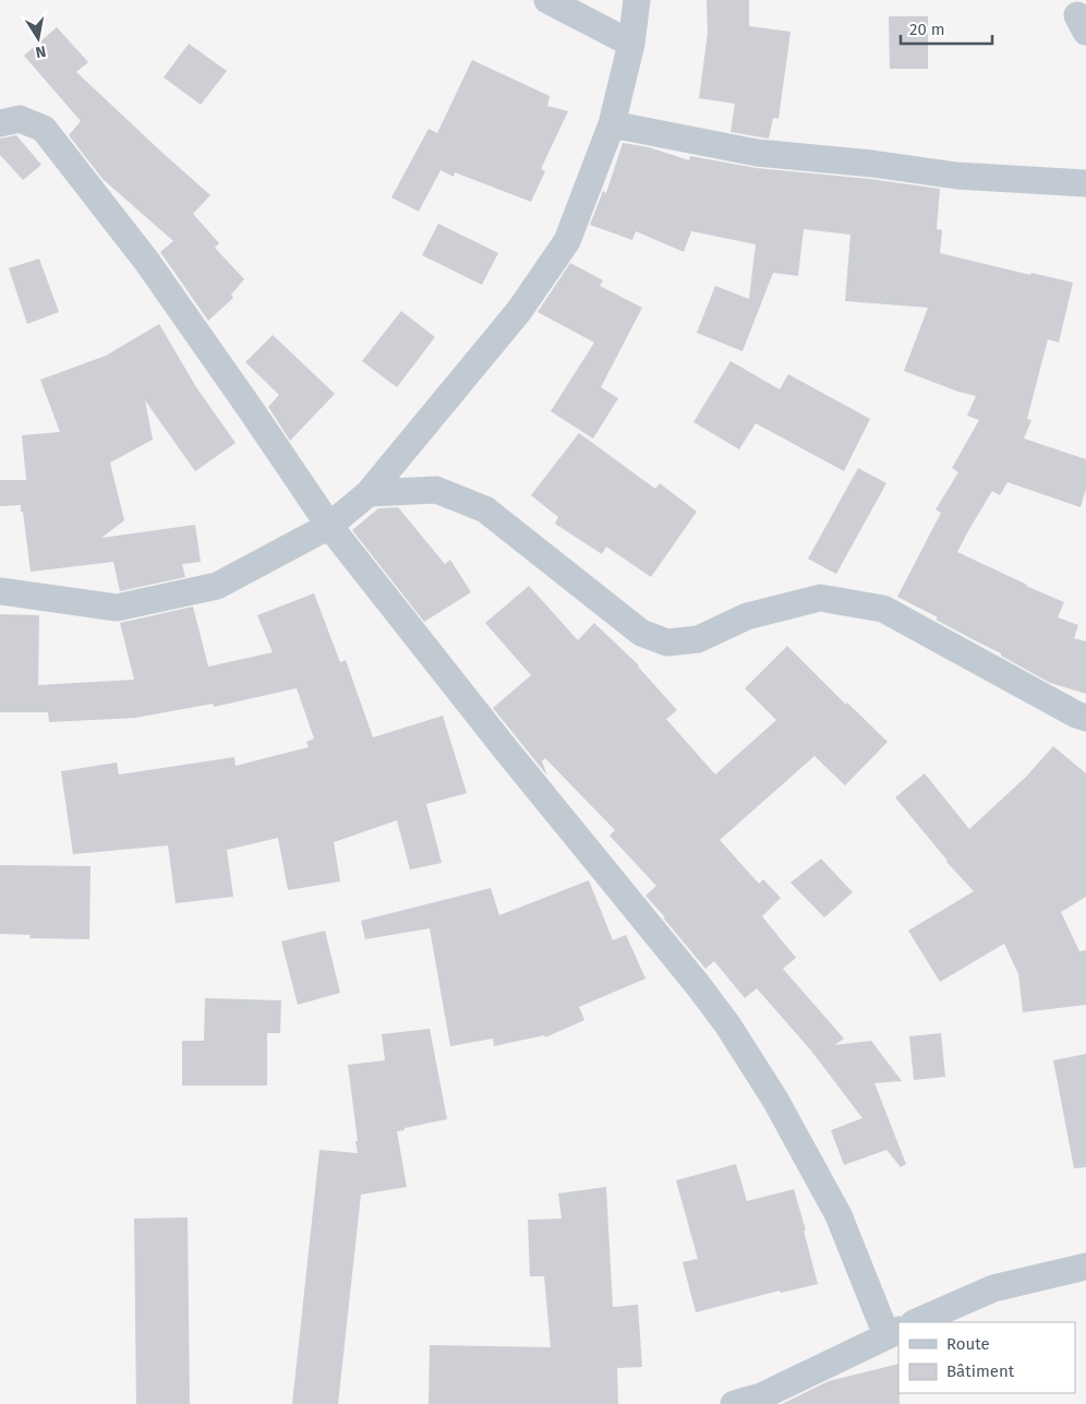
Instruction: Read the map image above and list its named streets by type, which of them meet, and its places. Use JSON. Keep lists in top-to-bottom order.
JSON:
{
  "legend": ["Route", "Bâtiment"],
  "scale_bar": "20 m",
  "north": "bottom"
}
